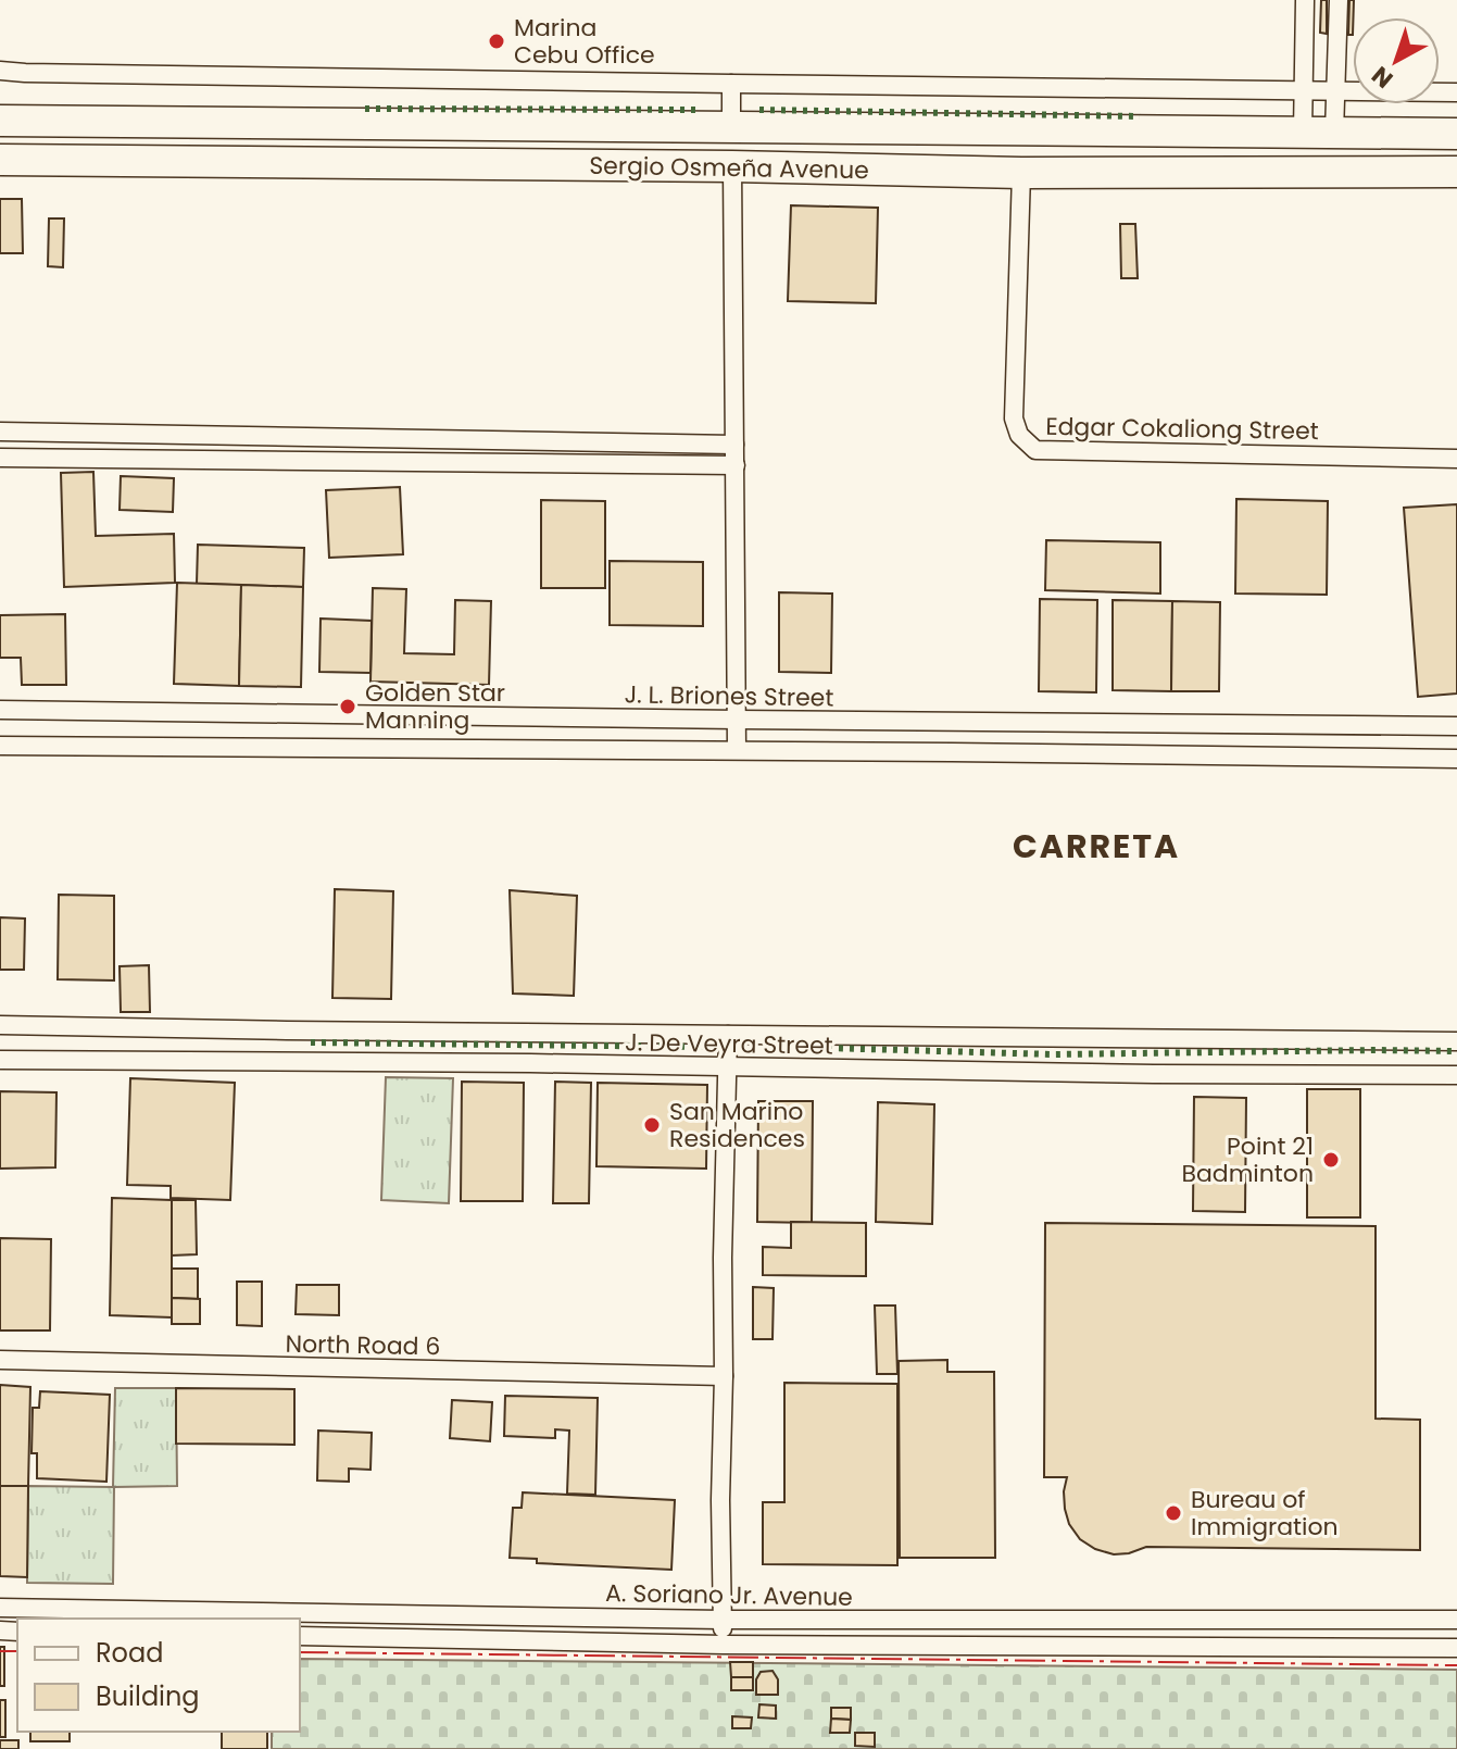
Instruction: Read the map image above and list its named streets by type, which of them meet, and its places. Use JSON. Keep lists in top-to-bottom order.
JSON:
{
  "streets": {
    "highway": ["Sergio Osmeña Avenue"],
    "street": [
      "Edgar Cokaliong Street",
      "J. L. Briones Street",
      "J. De Veyra Street",
      "North Road 6",
      "A. Soriano Jr. Avenue"
    ]
  },
  "crossings": [
    ["Sergio Osmeña Avenue", "Edgar Cokaliong Street"]
  ],
  "districts": ["CARRETA"],
  "places": [
    "Marina Cebu Office",
    "Golden Star Manning",
    "San Marino Residences",
    "Point 21 Badminton",
    "Bureau of Immigration"
  ],
  "legend": ["Road", "Building"],
  "north": "bottom left"
}
